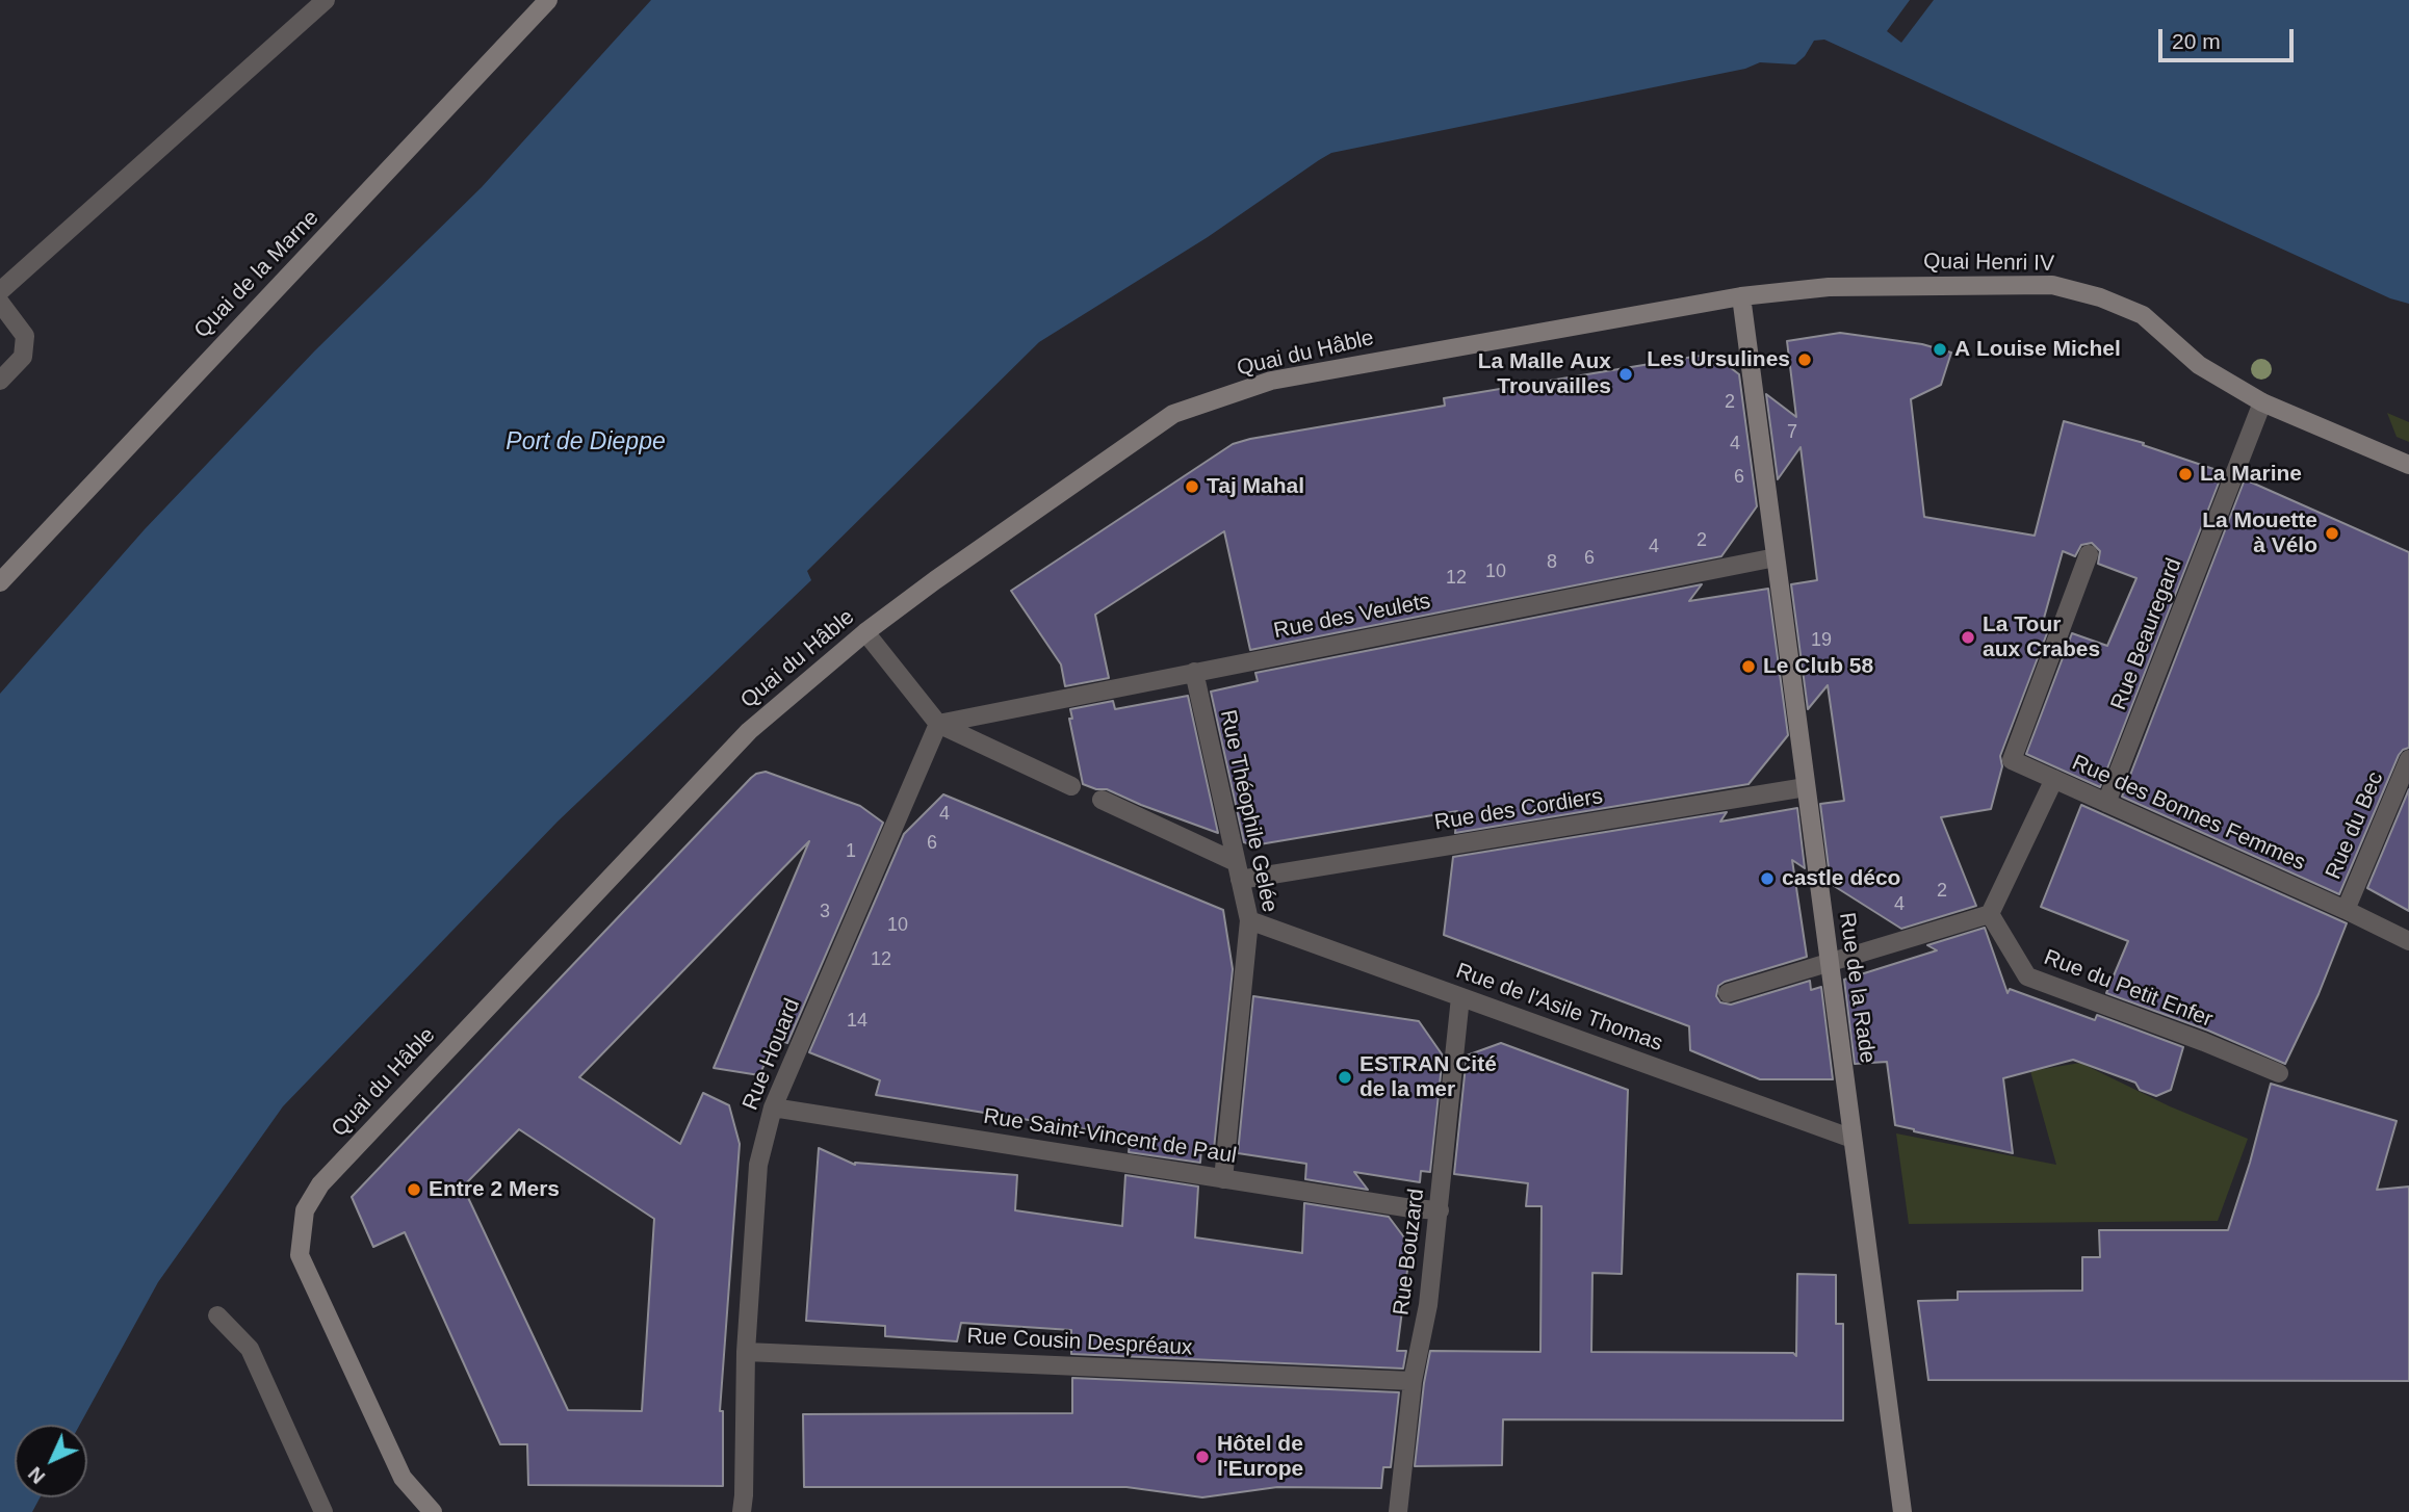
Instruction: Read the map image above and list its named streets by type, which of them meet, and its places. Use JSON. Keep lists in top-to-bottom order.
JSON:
{
  "streets": {
    "street": [
      "Quai Henri IV",
      "Quai de la Marne",
      "Quai du Hâble",
      "Rue des Veulets",
      "Rue Beauregard",
      "Rue des Cordiers",
      "Rue Théophile Gelée",
      "Rue des Bonnes Femmes",
      "Rue du Bec",
      "Rue de la Rade",
      "Rue du Petit Enfer",
      "Rue de l'Asile Thomas",
      "Rue Houard",
      "Rue Saint-Vincent de Paul",
      "Rue Bouzard",
      "Rue Cousin Despréaux"
    ]
  },
  "crossings": [
    ["Quai Henri IV", "Quai du Hâble"],
    ["Quai Henri IV", "Rue Beauregard"],
    ["Quai Henri IV", "Rue de la Rade"],
    ["Quai du Hâble", "Rue de la Rade"],
    ["Rue des Veulets", "Rue Théophile Gelée"],
    ["Rue des Veulets", "Rue de la Rade"],
    ["Rue des Veulets", "Rue Houard"],
    ["Rue Beauregard", "Rue des Bonnes Femmes"],
    ["Rue des Cordiers", "Rue Théophile Gelée"],
    ["Rue des Cordiers", "Rue de la Rade"],
    ["Rue Théophile Gelée", "Rue de l'Asile Thomas"],
    ["Rue Théophile Gelée", "Rue Saint-Vincent de Paul"],
    ["Rue des Bonnes Femmes", "Rue du Bec"],
    ["Rue de la Rade", "Rue de l'Asile Thomas"],
    ["Rue de l'Asile Thomas", "Rue Bouzard"],
    ["Rue Houard", "Rue Saint-Vincent de Paul"],
    ["Rue Houard", "Rue Cousin Despréaux"],
    ["Rue Saint-Vincent de Paul", "Rue Bouzard"],
    ["Rue Bouzard", "Rue Cousin Despréaux"]
  ],
  "water": ["Port de Dieppe"],
  "places": [
    "A Louise Michel",
    "Les Ursulines",
    "La Malle Aux Trouvailles",
    "La Marine",
    "Taj Mahal",
    "La Mouette à Vélo",
    "La Tour aux Crabes",
    "Le Club 58",
    "castle déco",
    "ESTRAN Cité de la mer",
    "Entre 2 Mers",
    "Hôtel de l'Europe"
  ],
  "house_numbers": [
    "2",
    "7",
    "4",
    "6",
    "2",
    "4",
    "6",
    "8",
    "10",
    "12",
    "19",
    "4",
    "6",
    "1",
    "2",
    "4",
    "3",
    "10",
    "12",
    "14"
  ],
  "scale_bar": "20 m",
  "north": "bottom left"
}
